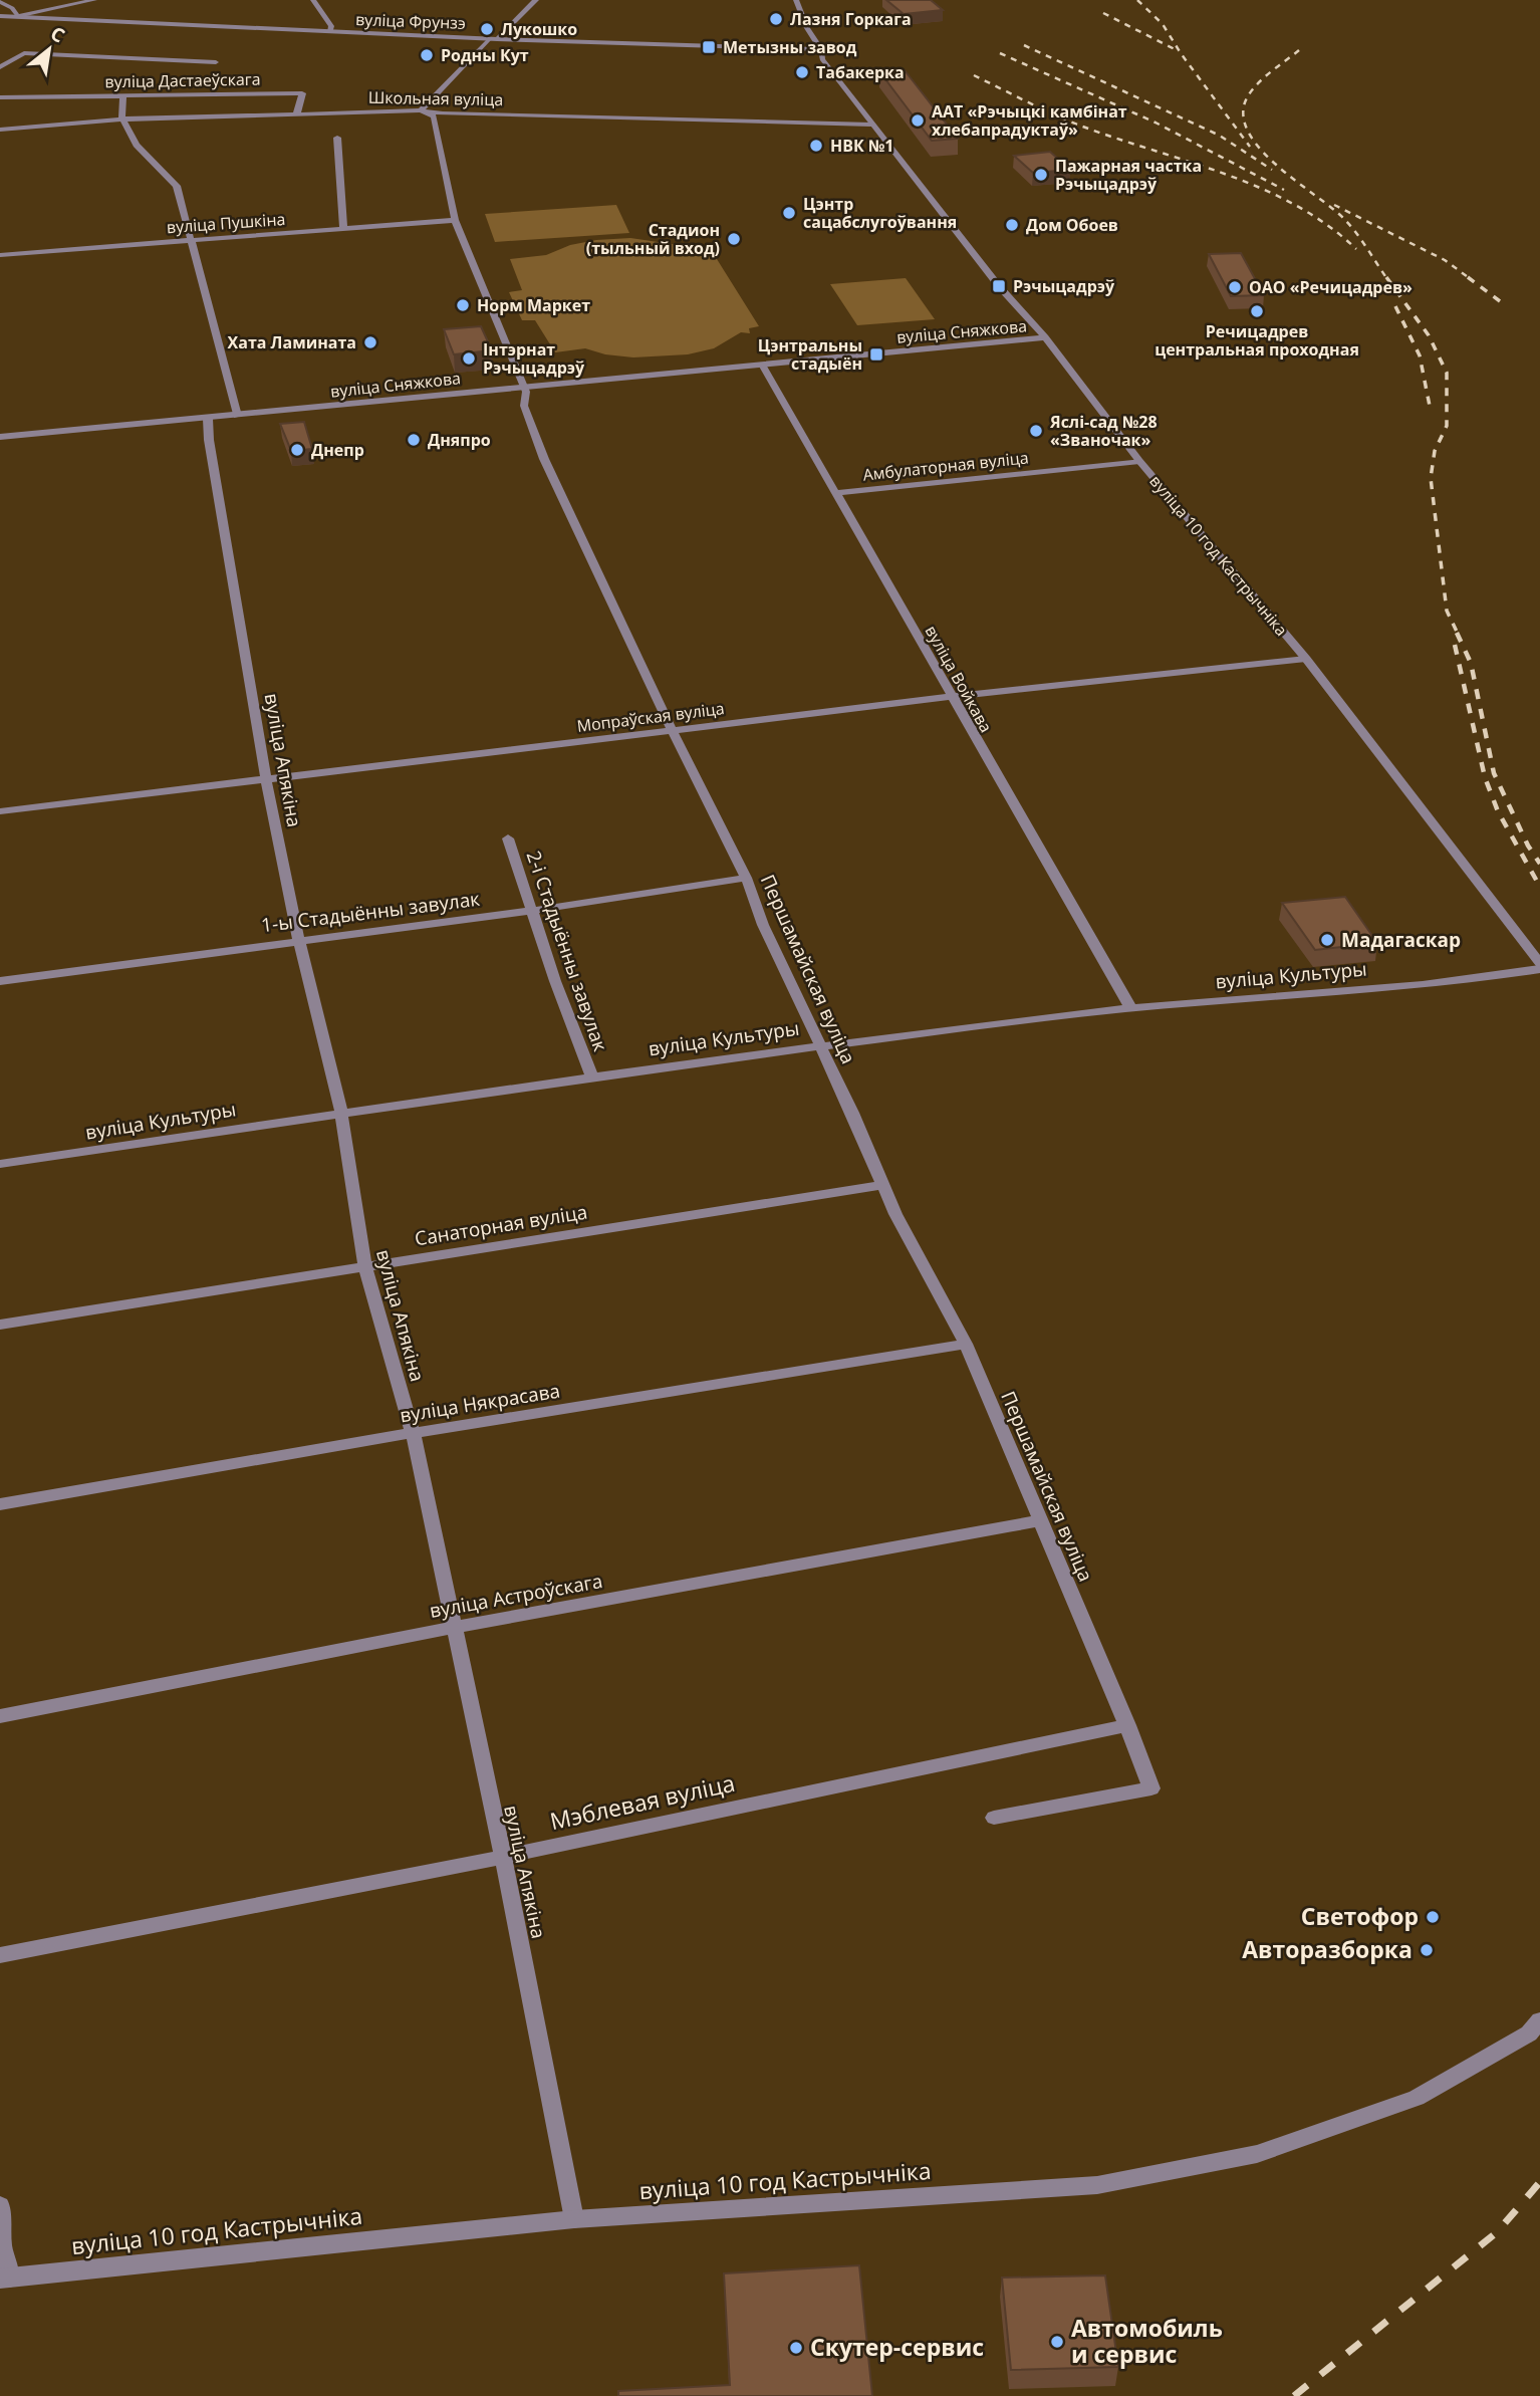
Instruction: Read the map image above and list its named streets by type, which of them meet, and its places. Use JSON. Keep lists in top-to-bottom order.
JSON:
{
  "streets": {
    "street": [
      "вуліца Фрунзэ",
      "вуліца Дастаеўскага",
      "Школьная вуліца",
      "вуліца Пушкіна",
      "вуліца Сняжкова",
      "Амбулаторная вуліца",
      "вуліца 10 год Кастрычніка",
      "вуліца Войкава",
      "Мопраўская вуліца",
      "вуліца Апякіна",
      "1-ы Стадыённы завулак",
      "2-і Стадыённы завулак",
      "Першамайская вуліца",
      "вуліца Культуры",
      "Санаторная вуліца",
      "вуліца Някрасава",
      "вуліца Астроўскага",
      "Мэблевая вуліца"
    ]
  },
  "crossings": [
    ["вуліца Фрунзэ", "вуліца 10 год Кастрычніка"],
    ["вуліца Дастаеўскага", "Школьная вуліца"],
    ["Школьная вуліца", "вуліца 10 год Кастрычніка"],
    ["Школьная вуліца", "Першамайская вуліца"],
    ["вуліца Пушкіна", "Першамайская вуліца"],
    ["вуліца Сняжкова", "вуліца 10 год Кастрычніка"],
    ["вуліца Сняжкова", "вуліца Войкава"],
    ["вуліца Сняжкова", "вуліца Апякіна"],
    ["вуліца Сняжкова", "Першамайская вуліца"],
    ["Амбулаторная вуліца", "вуліца 10 год Кастрычніка"],
    ["Амбулаторная вуліца", "вуліца Войкава"],
    ["вуліца 10 год Кастрычніка", "Мопраўская вуліца"],
    ["вуліца 10 год Кастрычніка", "вуліца Апякіна"],
    ["вуліца Войкава", "Мопраўская вуліца"],
    ["вуліца Войкава", "вуліца Культуры"],
    ["Мопраўская вуліца", "вуліца Апякіна"],
    ["Мопраўская вуліца", "Першамайская вуліца"],
    ["вуліца Апякіна", "1-ы Стадыённы завулак"],
    ["вуліца Апякіна", "вуліца Культуры"],
    ["вуліца Апякіна", "Санаторная вуліца"],
    ["вуліца Апякіна", "вуліца Някрасава"],
    ["вуліца Апякіна", "вуліца Астроўскага"],
    ["вуліца Апякіна", "Мэблевая вуліца"],
    ["1-ы Стадыённы завулак", "2-і Стадыённы завулак"],
    ["1-ы Стадыённы завулак", "Першамайская вуліца"],
    ["2-і Стадыённы завулак", "вуліца Культуры"],
    ["Першамайская вуліца", "вуліца Культуры"],
    ["Першамайская вуліца", "Санаторная вуліца"],
    ["Першамайская вуліца", "вуліца Някрасава"],
    ["Першамайская вуліца", "вуліца Астроўскага"],
    ["Першамайская вуліца", "Мэблевая вуліца"]
  ],
  "places": {
    "other": [
      "Лазня Горкага",
      "Лукошко",
      "Родны Кут",
      "Табакерка",
      "ААТ «Рэчыцкі камбінат хлебапрадуктаў»",
      "НВК №1",
      "Пажарная частка Рэчыцадрэў",
      "Цэнтр сацабслугоўвання",
      "Дом Обоев",
      "Стадион (тыльный вход)",
      "ОАО «Речицадрев»",
      "Норм Маркет",
      "Речицадрев центральная проходная",
      "Хата Ламината",
      "Інтэрнат Рэчыцадрэў",
      "Яслі-сад №28 «Званочак»",
      "Дняпро",
      "Днепр",
      "Мадагаскар",
      "Светофор",
      "Авторазборка",
      "Автомобиль и сервис",
      "Скутер-сервис"
    ],
    "transit": ["Метызны завод", "Рэчыцадрэў", "Цэнтральны стадыён"]
  },
  "north": "top right"
}
